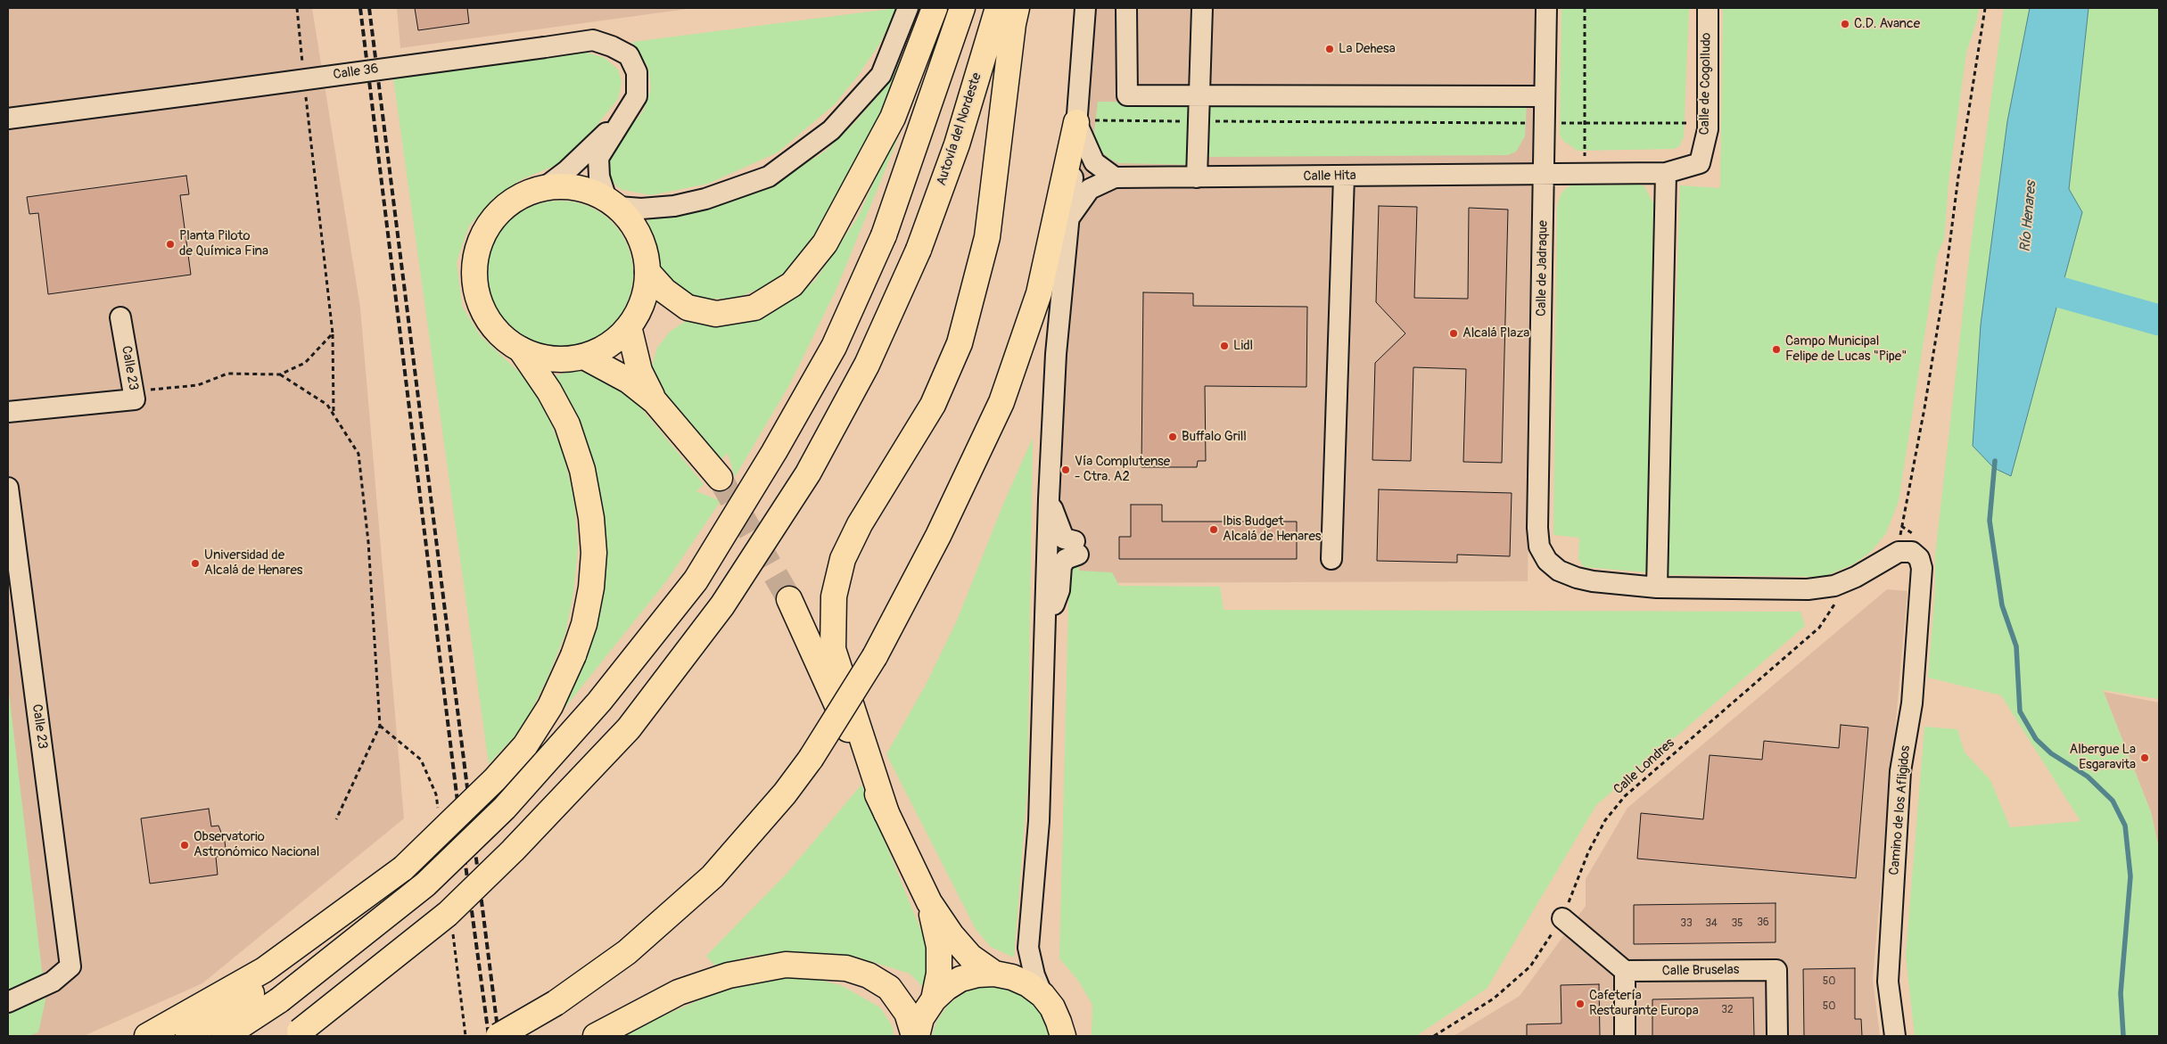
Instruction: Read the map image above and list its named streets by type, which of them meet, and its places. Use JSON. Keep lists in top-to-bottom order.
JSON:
{
  "streets": {
    "main road": ["Autovía del Nordeste"],
    "street": [
      "Calle 36",
      "Calle de Cogolludo",
      "Calle Hita",
      "Calle de Jadraque",
      "Calle 23",
      "Camino de los Afligidos",
      "Calle Bruselas"
    ],
    "path": ["Calle Londres"]
  },
  "crossings": [
    ["Calle de Cogolludo", "Calle Hita"],
    ["Calle de Cogolludo", "Calle de Jadraque"],
    ["Calle Hita", "Calle de Jadraque"],
    ["Calle de Jadraque", "Calle Londres"],
    ["Calle de Jadraque", "Camino de los Afligidos"]
  ],
  "water": ["Río Henares"],
  "places": [
    "C.D. Avance",
    "La Dehesa",
    "Planta Piloto de Química Fina",
    "Alcalá Plaza",
    "Lidl",
    "Campo Municipal Felipe de Lucas \"Pipe\"",
    "Buffalo Grill",
    "Vía Complutense - Ctra. A2",
    "Ibis Budget Alcalá de Henares",
    "Universidad de Alcalá de Henares",
    "Albergue La Esgaravita",
    "Observatorio Astronómico Nacional",
    "Cafetería Restaurante Europa"
  ],
  "house_numbers": [
    "36",
    "33",
    "34",
    "35",
    "50",
    "50",
    "32"
  ]
}
